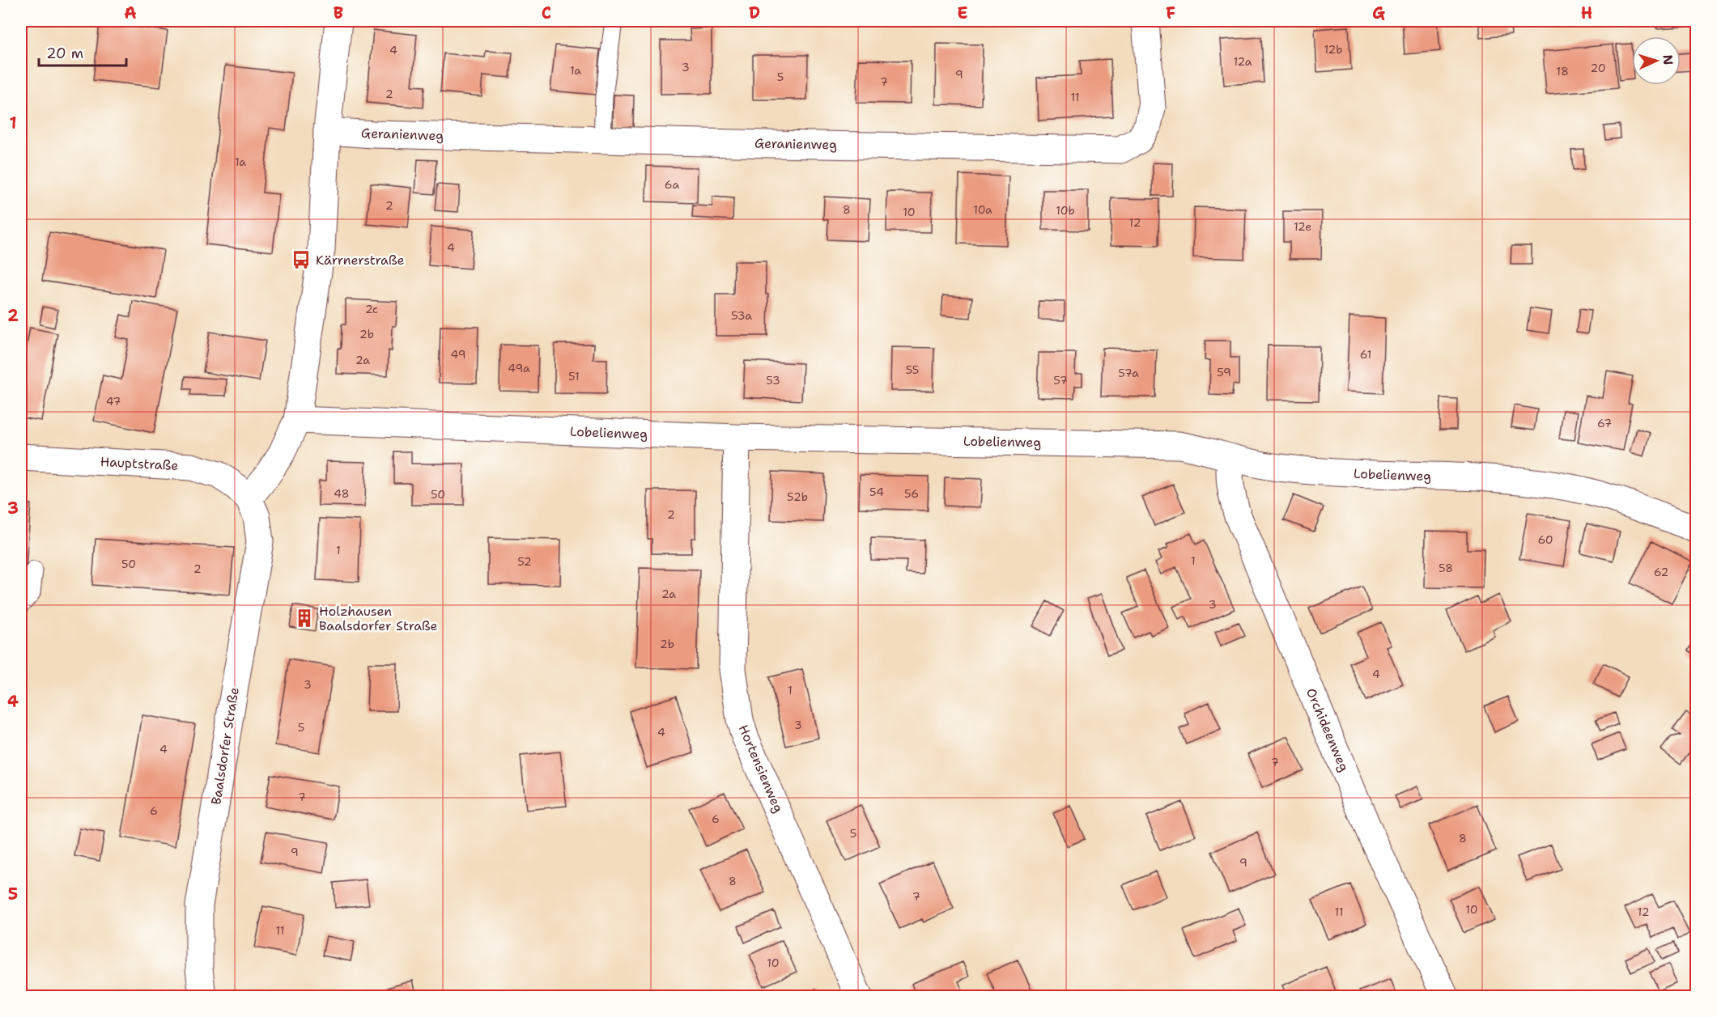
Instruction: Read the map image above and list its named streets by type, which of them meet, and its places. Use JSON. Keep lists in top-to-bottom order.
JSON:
{
  "streets": {
    "street": [
      "Geranienweg",
      "Lobelienweg",
      "Hauptstraße",
      "Orchideenweg",
      "Baalsdorfer Straße",
      "Hortensienweg"
    ]
  },
  "crossings": [
    ["Lobelienweg", "Orchideenweg"],
    ["Lobelienweg", "Hortensienweg"],
    ["Hauptstraße", "Baalsdorfer Straße"]
  ],
  "places": {
    "bus stop": ["Kärrnerstraße"],
    "building": ["Holzhausen Baalsdorfer Straße"]
  },
  "house_numbers": [
    "12b",
    "4",
    "12a",
    "3",
    "20",
    "1a",
    "18",
    "9",
    "5",
    "7",
    "2",
    "11",
    "1a",
    "6a",
    "2",
    "8",
    "10a",
    "10b",
    "10",
    "12",
    "12e",
    "4",
    "2c",
    "53a",
    "2b",
    "49",
    "61",
    "2a",
    "49a",
    "55",
    "59",
    "57a",
    "51",
    "53",
    "57",
    "47",
    "67",
    "54",
    "48",
    "56",
    "50",
    "52b",
    "2",
    "60",
    "1",
    "1",
    "52",
    "50",
    "58",
    "2",
    "62",
    "2a",
    "3",
    "2b",
    "4",
    "3",
    "1",
    "3",
    "5",
    "4",
    "4",
    "7",
    "7",
    "6",
    "6",
    "5",
    "8",
    "9",
    "9",
    "8",
    "7",
    "10",
    "11",
    "12",
    "11",
    "10"
  ],
  "scale_bar": "20 m",
  "north": "right",
  "grid": {
    "columns": [
      "A",
      "B",
      "C",
      "D",
      "E",
      "F",
      "G",
      "H"
    ],
    "rows": [
      "1",
      "2",
      "3",
      "4",
      "5"
    ]
  }
}
